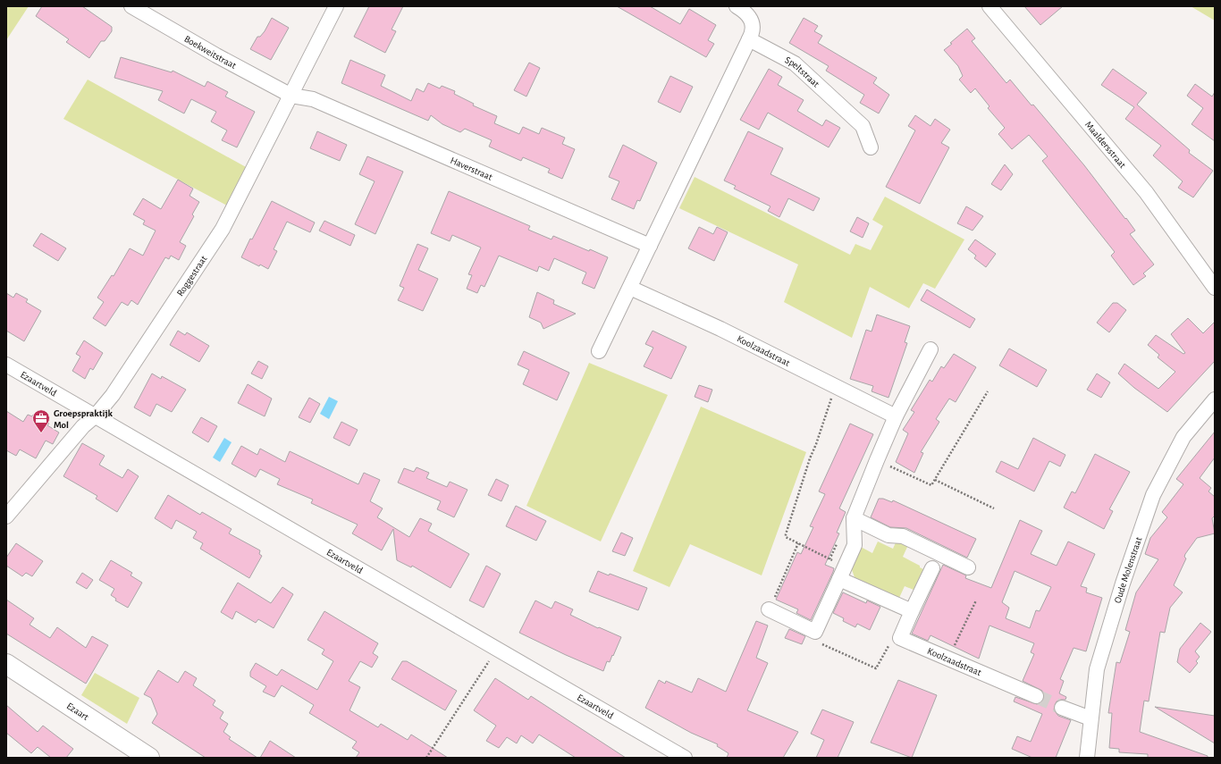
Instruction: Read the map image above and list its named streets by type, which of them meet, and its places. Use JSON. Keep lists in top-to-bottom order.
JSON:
{
  "streets": {
    "main road": ["Ezaart"],
    "street": [
      "Boekweitstraat",
      "Speltstraat",
      "Maaldersstraat",
      "Haverstraat",
      "Roggestraat",
      "Koolzaadstraat",
      "Ezaartveld",
      "Oude Molenstraat"
    ]
  },
  "crossings": [
    ["Boekweitstraat", "Haverstraat"],
    ["Boekweitstraat", "Roggestraat"],
    ["Haverstraat", "Roggestraat"],
    ["Roggestraat", "Ezaartveld"]
  ],
  "places": {
    "office": ["Groepspraktijk Mol"]
  }
}
